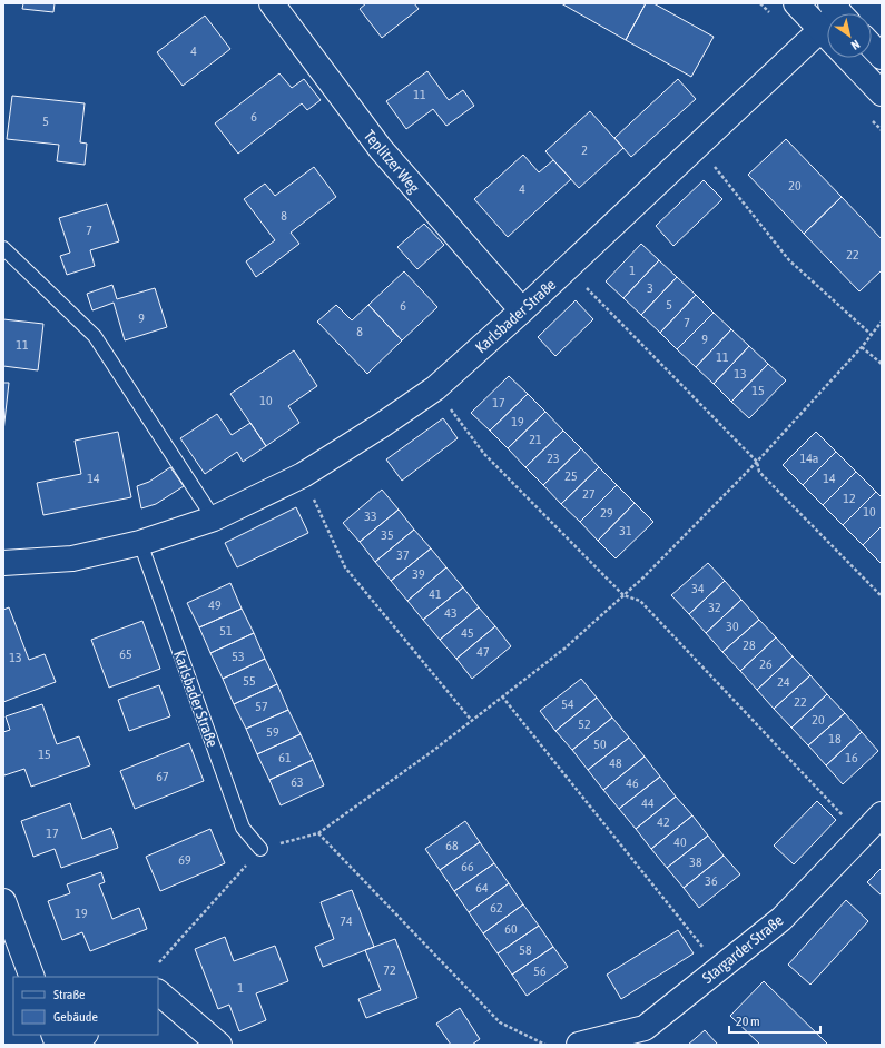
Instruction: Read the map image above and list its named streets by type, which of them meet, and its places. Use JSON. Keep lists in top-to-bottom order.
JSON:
{
  "streets": {
    "street": ["Teplitzer Weg", "Karlsbader Straße", "Stargarder Straße"]
  },
  "crossings": [
    ["Teplitzer Weg", "Karlsbader Straße"]
  ],
  "house_numbers": [
    "4",
    "11",
    "6",
    "5",
    "2",
    "20",
    "4",
    "8",
    "7",
    "22",
    "1",
    "3",
    "5",
    "6",
    "9",
    "7",
    "8",
    "9",
    "11",
    "11",
    "13",
    "15",
    "10",
    "17",
    "19",
    "21",
    "23",
    "14a",
    "25",
    "14",
    "14",
    "27",
    "12",
    "10",
    "29",
    "33",
    "31",
    "35",
    "37",
    "39",
    "34",
    "41",
    "49",
    "32",
    "43",
    "30",
    "51",
    "45",
    "28",
    "47",
    "65",
    "53",
    "13",
    "26",
    "55",
    "24",
    "22",
    "54",
    "57",
    "20",
    "52",
    "59",
    "18",
    "50",
    "15",
    "61",
    "16",
    "48",
    "67",
    "63",
    "46",
    "44",
    "42",
    "17",
    "40",
    "68",
    "69",
    "38",
    "66",
    "36",
    "64",
    "62",
    "19",
    "74",
    "60",
    "58",
    "72",
    "56",
    "1"
  ],
  "legend": ["Straße", "Gebäude"],
  "scale_bar": "20 m",
  "north": "bottom right"
}
